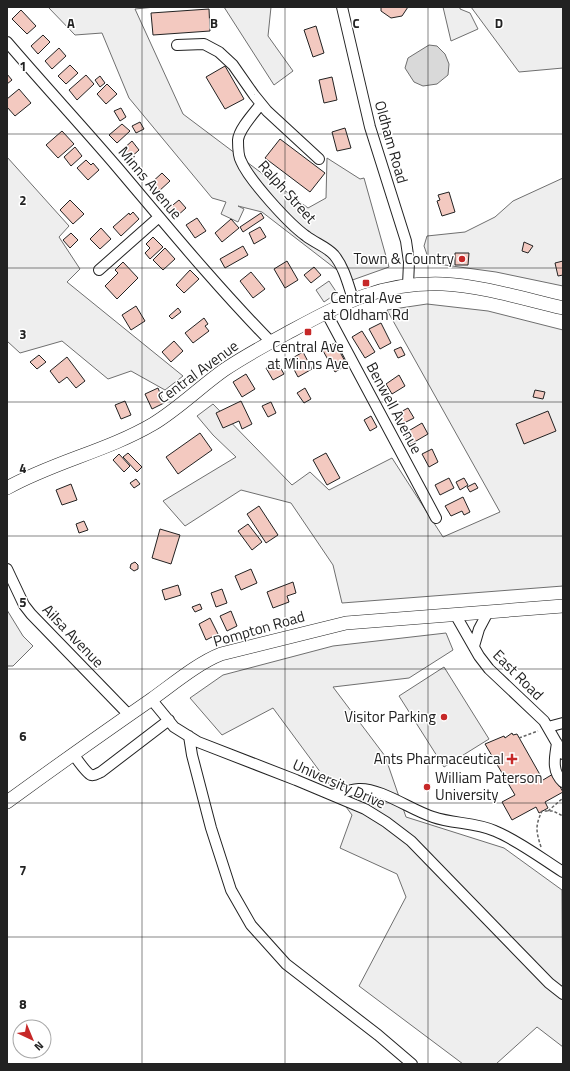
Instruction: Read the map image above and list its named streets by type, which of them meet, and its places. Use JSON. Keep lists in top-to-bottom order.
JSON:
{
  "streets": {
    "main road": ["Central Avenue", "Pompton Road"],
    "street": [
      "Oldham Road",
      "Minns Avenue",
      "Ralph Street",
      "Benwell Avenue",
      "Ailsa Avenue",
      "East Road",
      "University Drive"
    ]
  },
  "crossings": [
    ["Oldham Road", "Central Avenue"],
    ["Minns Avenue", "Central Avenue"],
    ["Ralph Street", "Central Avenue"],
    ["Central Avenue", "Benwell Avenue"],
    ["Pompton Road", "Ailsa Avenue"],
    ["Pompton Road", "East Road"],
    ["Pompton Road", "University Drive"]
  ],
  "places": {
    "other": ["Town & Country", "Visitor Parking", "William Paterson University"],
    "transit": ["Central Ave at Oldham Rd", "Central Ave at Minns Ave"],
    "health": ["Ants Pharmaceutical"]
  },
  "north": "bottom right",
  "grid": {
    "columns": [
      "A",
      "B",
      "C",
      "D"
    ],
    "rows": [
      "1",
      "2",
      "3",
      "4",
      "5",
      "6",
      "7",
      "8"
    ]
  }
}
